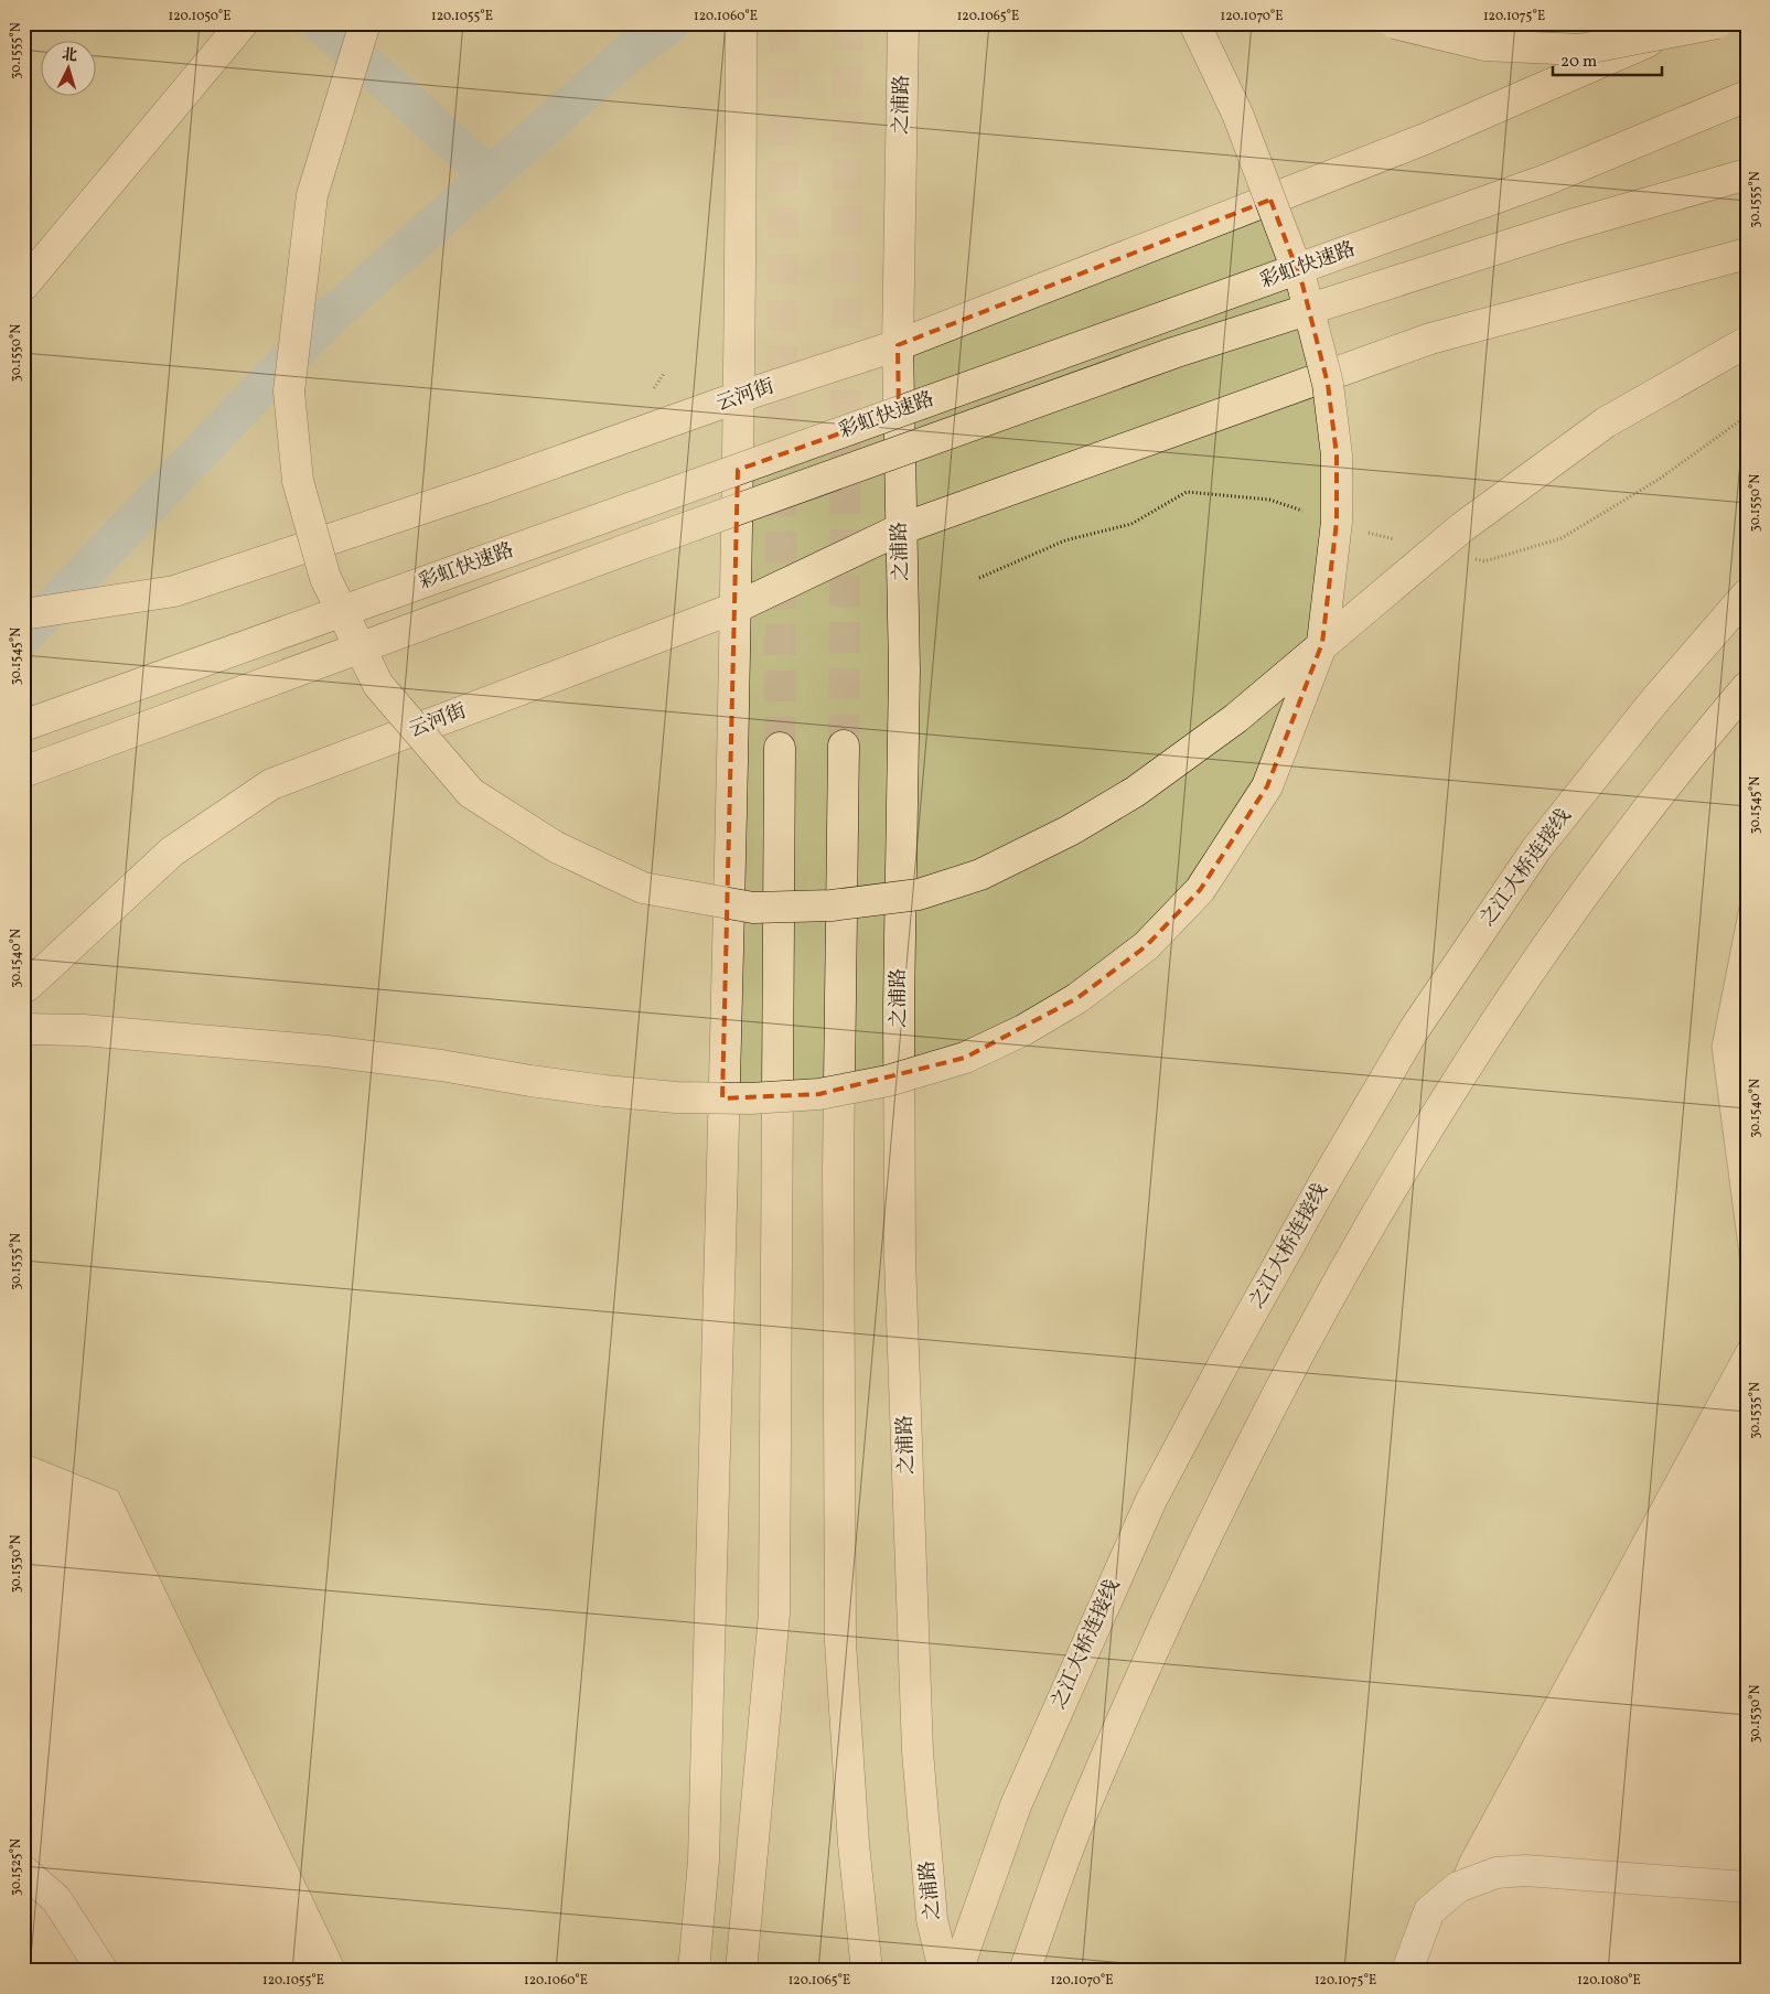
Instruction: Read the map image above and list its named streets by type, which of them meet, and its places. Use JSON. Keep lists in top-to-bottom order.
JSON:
{
  "streets": {
    "main road": [
      "之浦路",
      "彩虹快速路",
      "云河街",
      "之江大桥连接线"
    ]
  },
  "crossings": [
    ["之浦路", "云河街"]
  ],
  "scale_bar": "20 m",
  "north": "top",
  "coordinates": [
    "120.1050°E",
    "120.1055°E",
    "120.1060°E",
    "120.1065°E",
    "120.1070°E",
    "120.1075°E",
    "30.1555°N",
    "30.1550°N",
    "30.1545°N",
    "30.1540°N",
    "30.1535°N",
    "30.1530°N",
    "30.1525°N",
    "120.1080°E"
  ]
}
